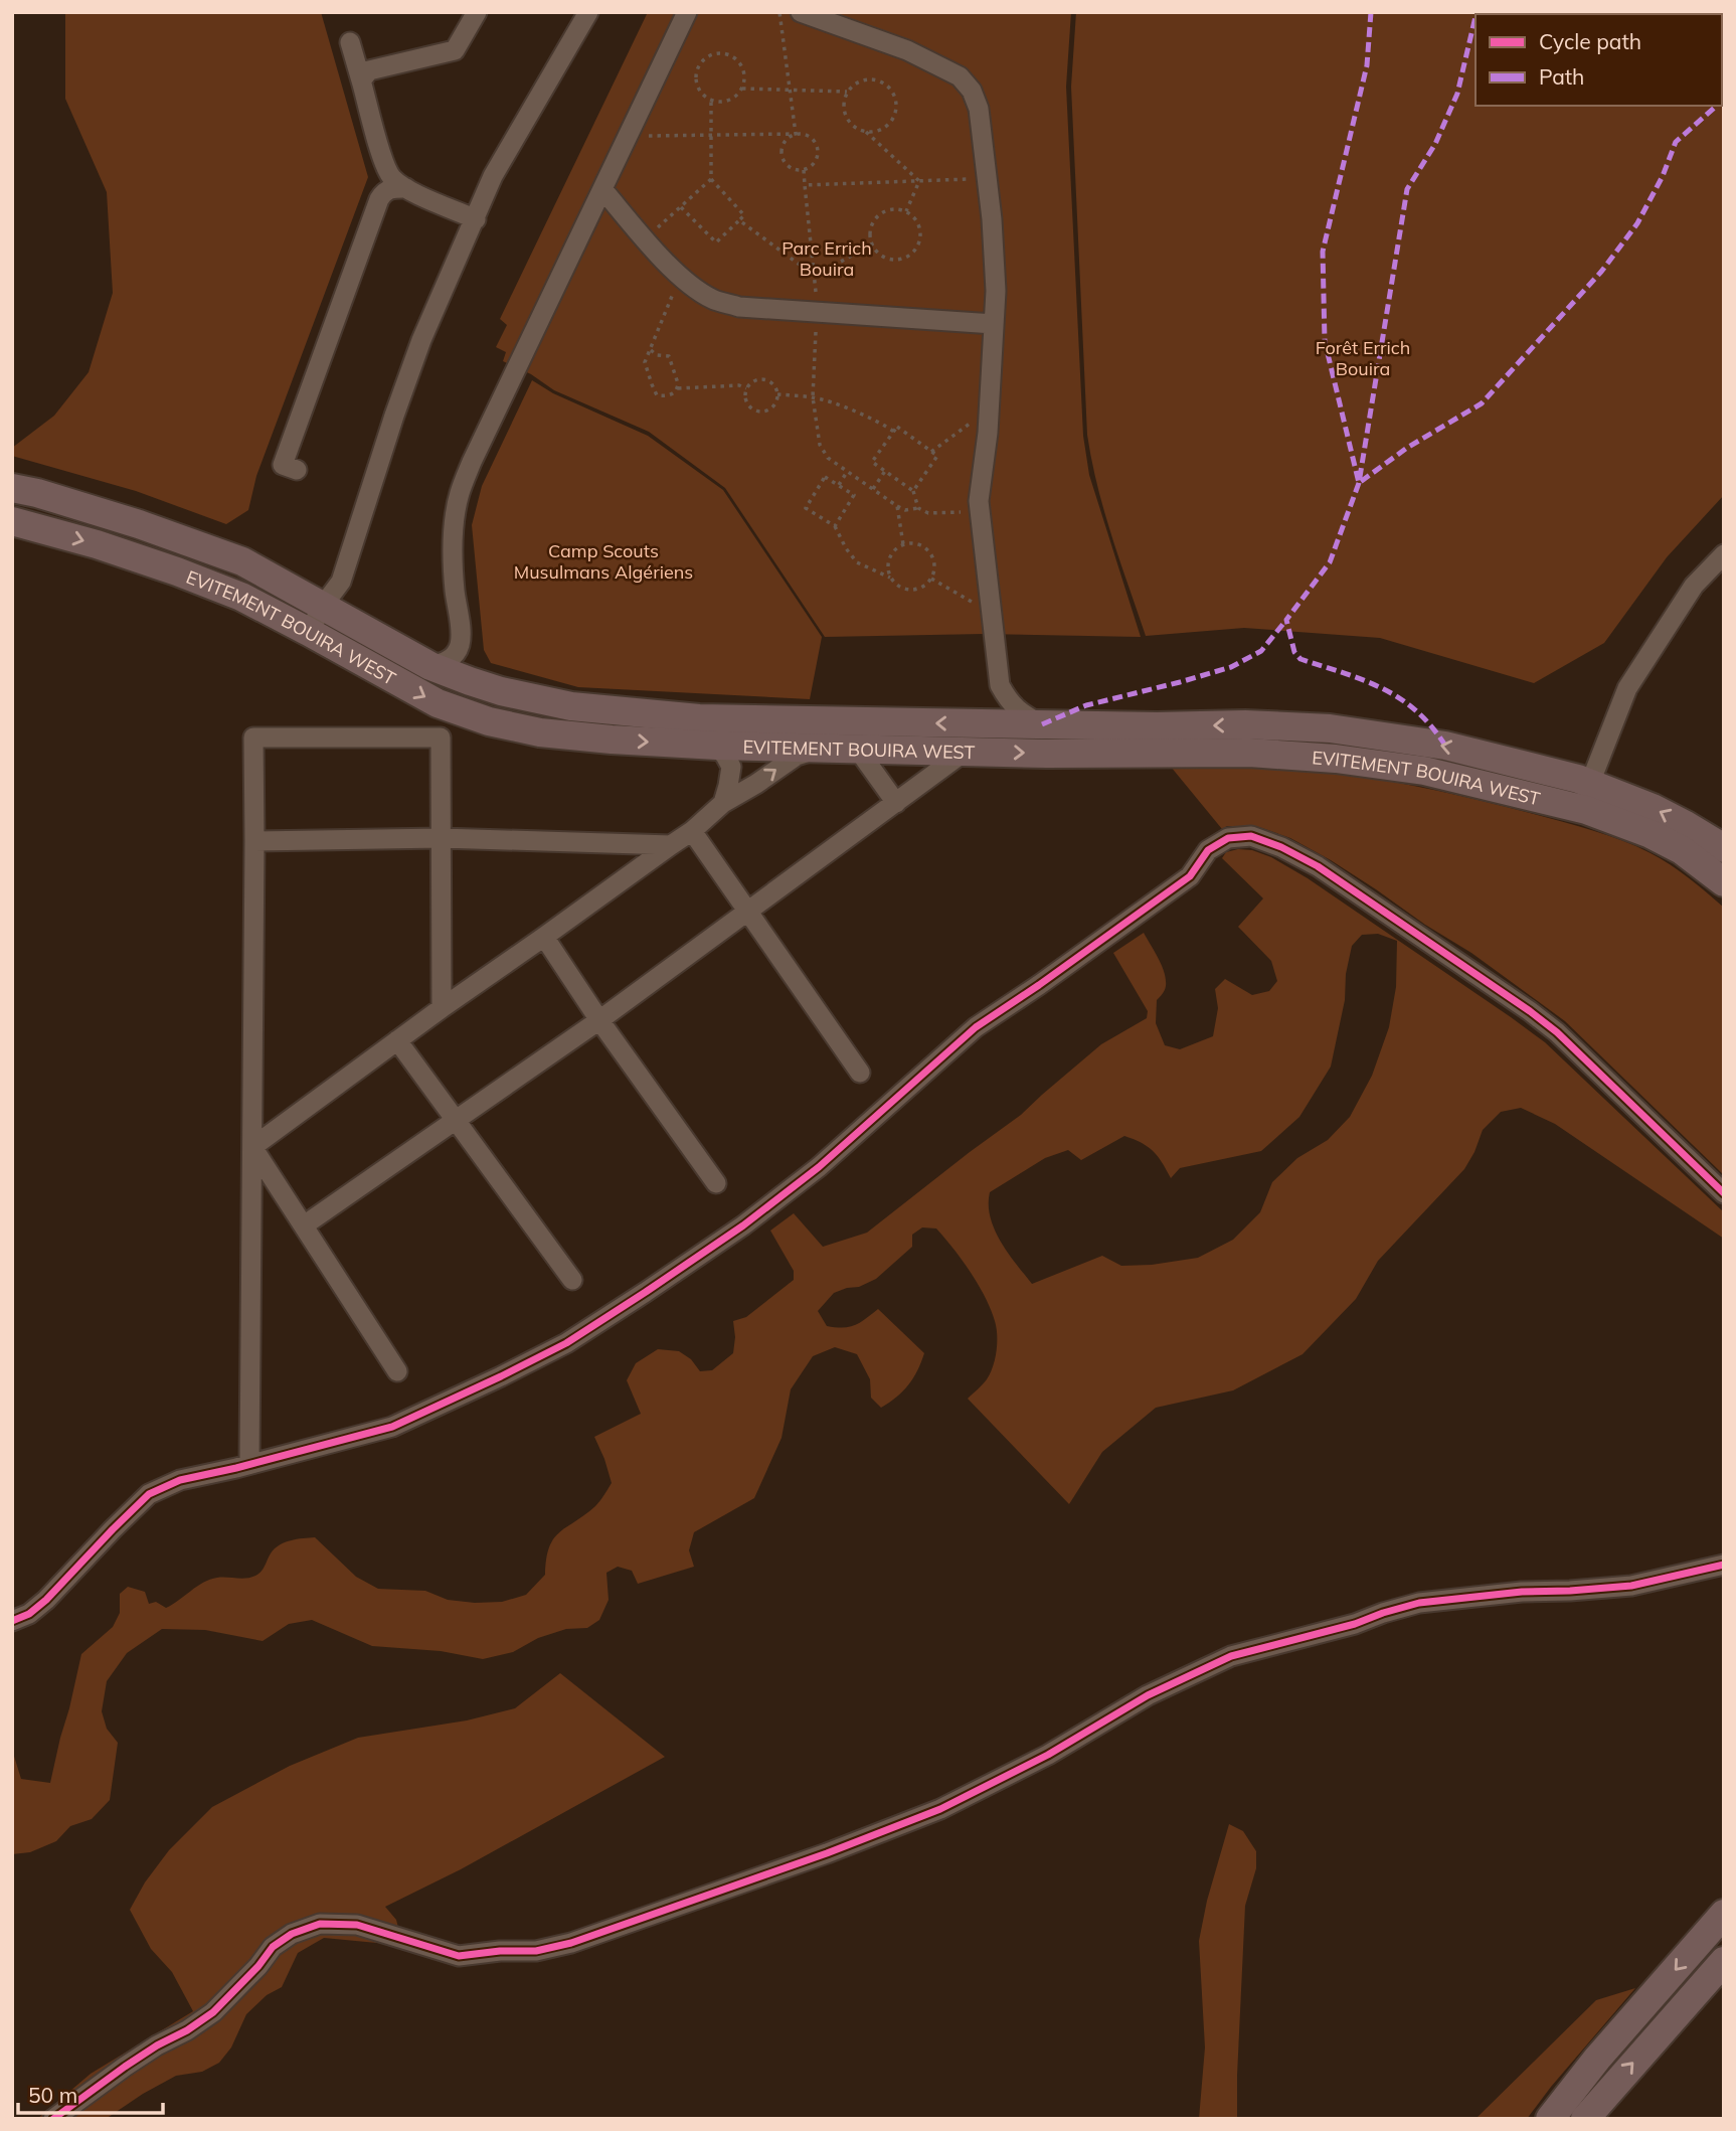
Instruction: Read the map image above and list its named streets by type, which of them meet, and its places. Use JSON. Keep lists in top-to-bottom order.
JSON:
{
  "streets": {
    "highway": ["EVITEMENT BOUIRA WEST"]
  },
  "parks": ["Parc Errich Bouira", "Forêt Errich Bouira", "Camp Scouts Musulmans Algériens"],
  "legend": ["Cycle path", "Path"],
  "scale_bar": "50 m"
}
